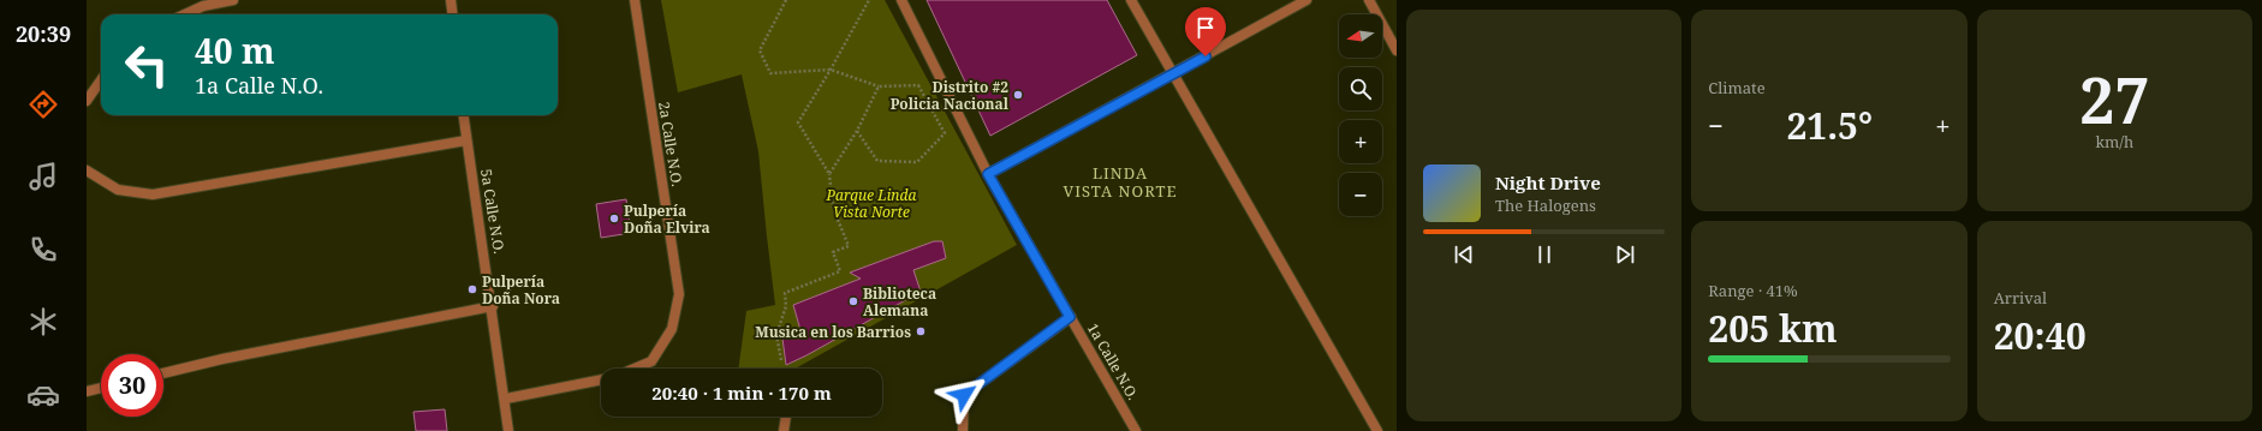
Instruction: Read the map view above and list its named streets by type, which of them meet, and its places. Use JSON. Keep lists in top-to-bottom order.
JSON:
{
  "streets": {
    "street": ["2a Calle N.O.", "5a Calle N.O.", "1a Calle N.O."]
  },
  "districts": ["LINDA VISTA NORTE"],
  "parks": ["Parque Linda Vista Norte"],
  "places": [
    "Distrito #2 Policia Nacional",
    "Pulpería Doña Elvira",
    "Pulpería Doña Nora",
    "Biblioteca Alemana",
    "Musica en los Barrios"
  ],
  "north": "left",
  "page": {
    "tabs": "20:39",
    "tile": [
      "Climate",
      ["27", "km/h"],
      ["Range · 41%", "205 km"],
      ["Arrival", "20:40"]
    ],
    "map_buttons": ["+", "−"],
    "turn": ["40 m", "1a Calle N.O."],
    "heat": ["−", "21.5°", "+"],
    "song": ["Night Drive", "The Halogens"],
    "limit": "30",
    "trip": "20:40 · 1 min · 170 m"
  }
}
